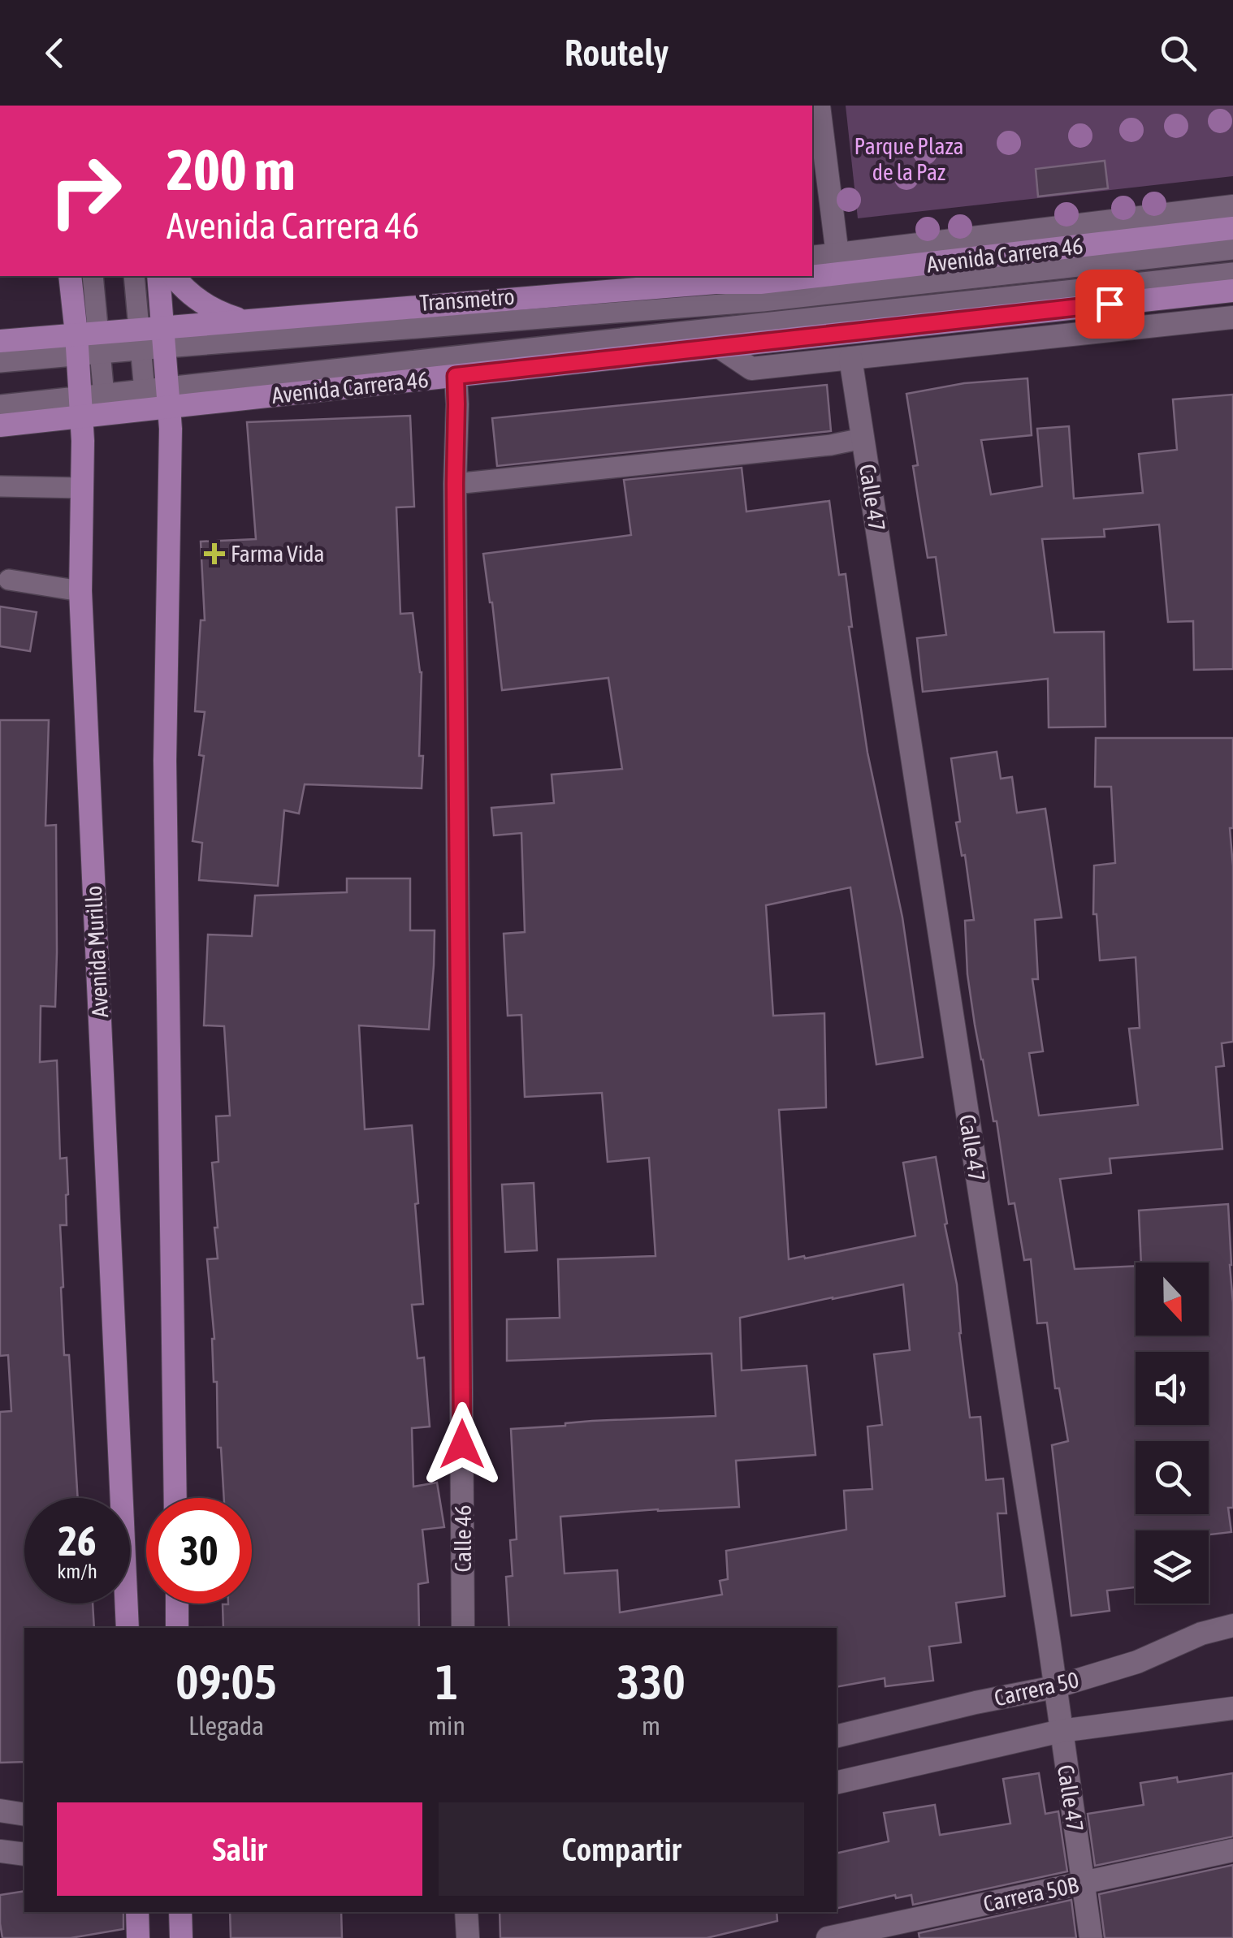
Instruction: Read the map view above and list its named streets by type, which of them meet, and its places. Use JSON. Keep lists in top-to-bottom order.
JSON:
{
  "streets": {
    "main road": ["Avenida Carrera 46", "Avenida Murillo"],
    "street": [
      "Calle 47",
      "Calle 46",
      "Carrera 50",
      "Carrera 50B"
    ],
    "lane": ["Transmetro"]
  },
  "crossings": [
    ["Avenida Carrera 46", "Transmetro"],
    ["Avenida Carrera 46", "Avenida Murillo"],
    ["Avenida Carrera 46", "Calle 46"],
    ["Calle 47", "Carrera 50"],
    ["Calle 47", "Carrera 50B"]
  ],
  "parks": ["Parque Plaza de la Paz"],
  "places": {
    "health": ["Farma Vida"]
  },
  "north": "bottom",
  "page": {
    "header": "Routely",
    "turn": ["200 m", "Avenida Carrera 46"],
    "speed": "26 km/h",
    "limit": "30",
    "eta": [
      "09:05",
      "Llegada",
      "1",
      "min",
      "330",
      "m"
    ],
    "buttons": ["Salir", "Compartir"]
  }
}
